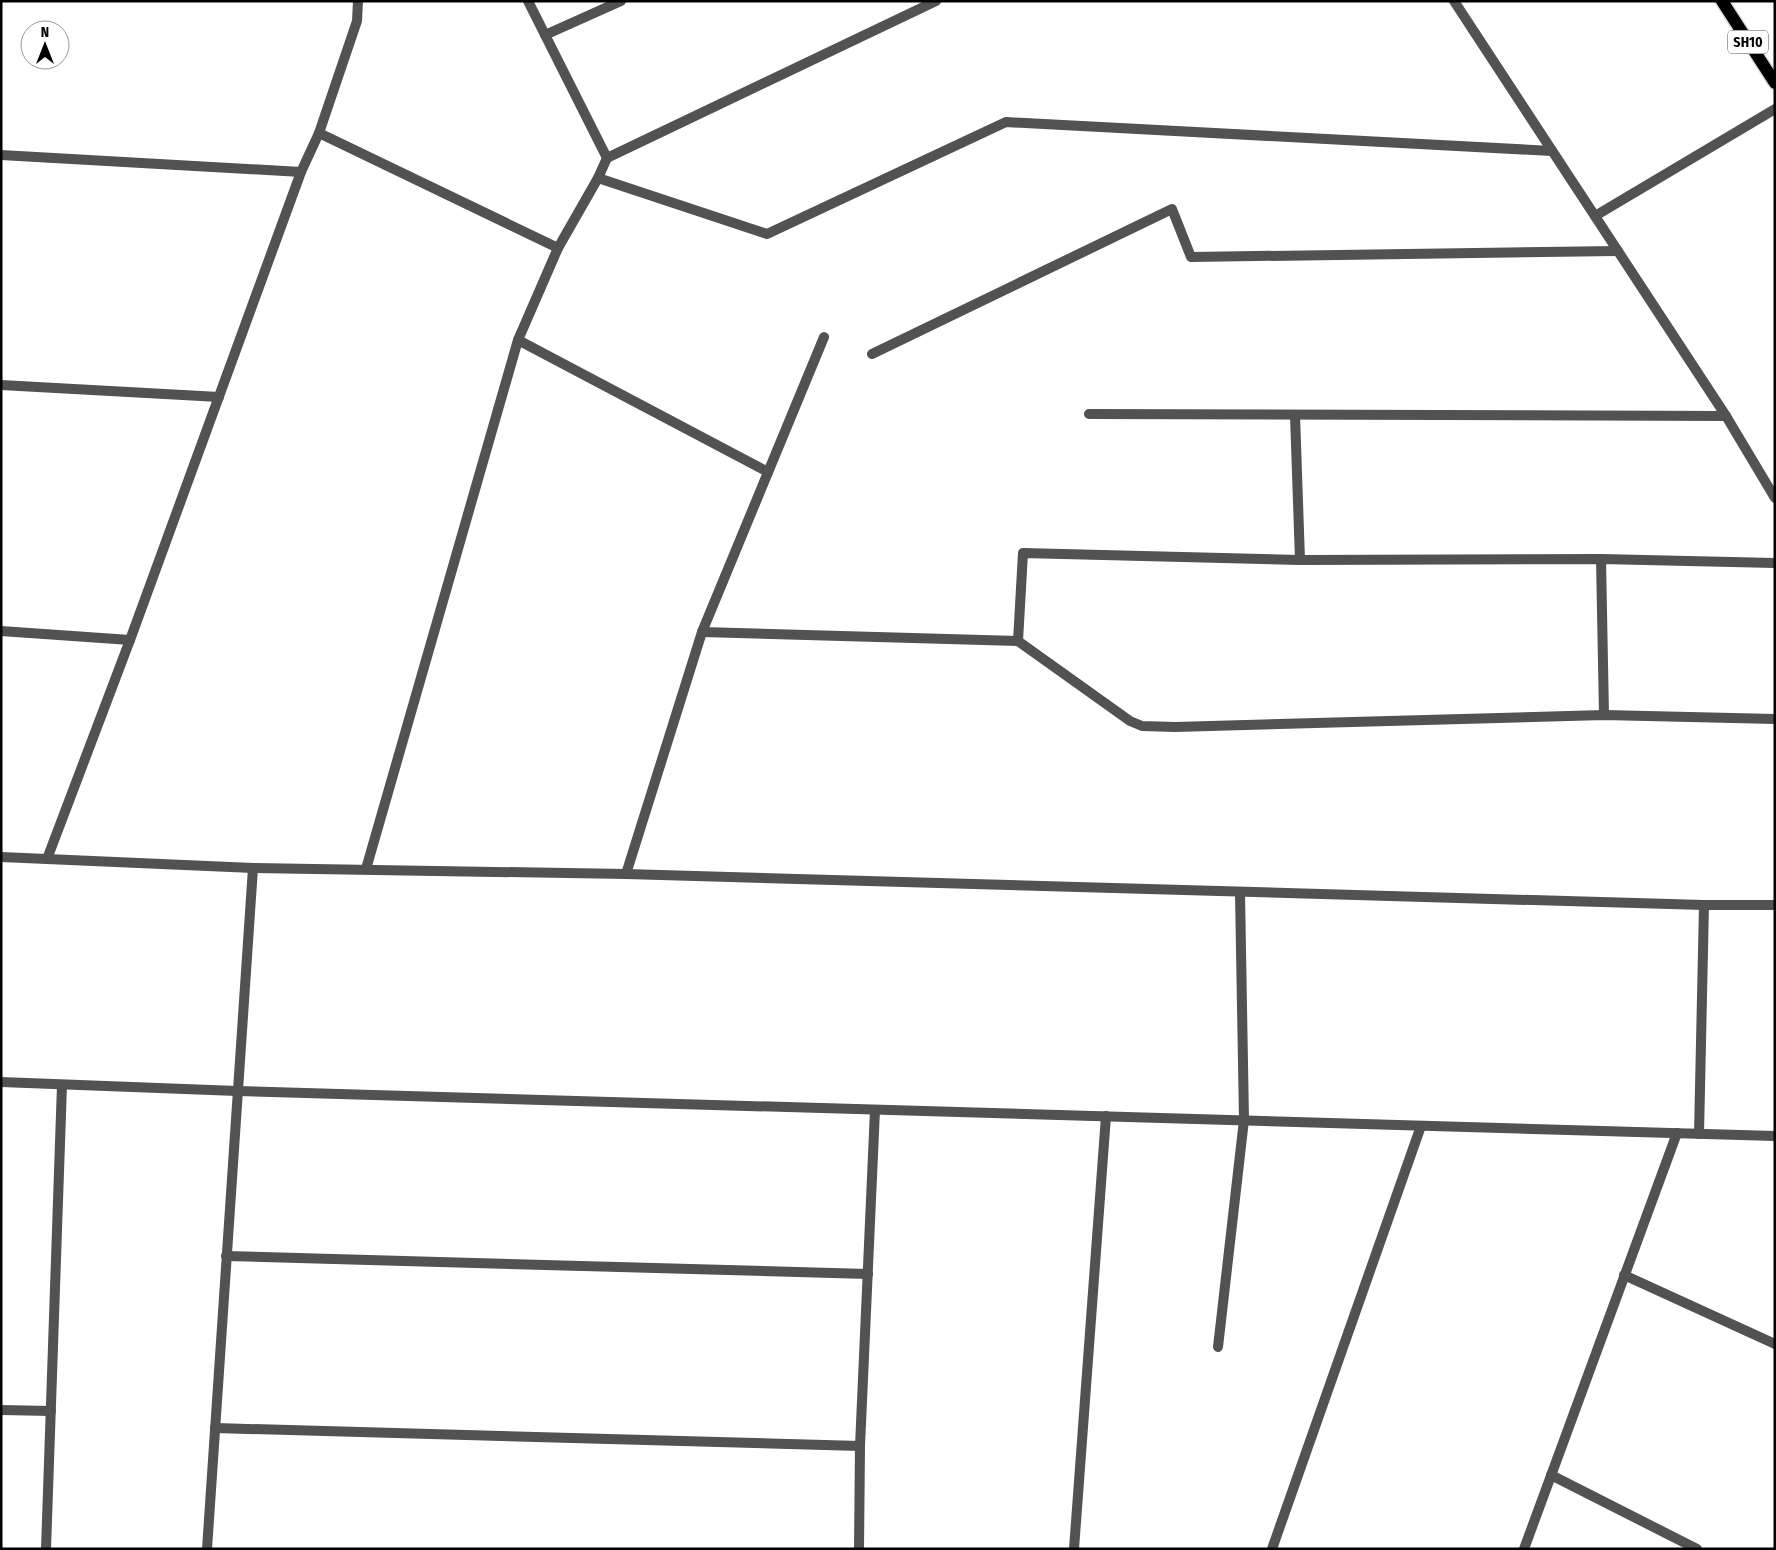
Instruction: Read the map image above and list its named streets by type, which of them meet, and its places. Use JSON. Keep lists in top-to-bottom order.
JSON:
{
  "streets": {
    "main road": ["SH10"]
  },
  "north": "top"
}
